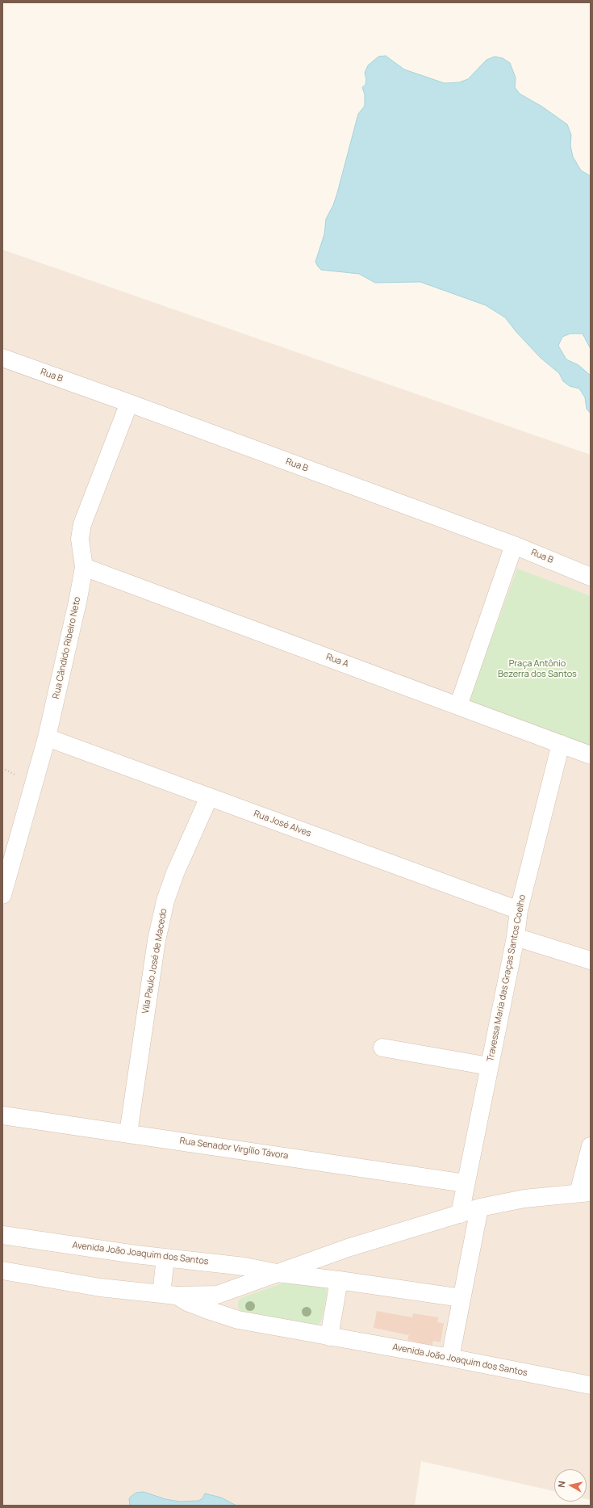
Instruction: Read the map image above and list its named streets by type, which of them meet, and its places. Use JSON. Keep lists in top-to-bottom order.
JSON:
{
  "streets": {
    "street": [
      "Rua B",
      "Rua Cândido Ribeiro Neto",
      "Rua A",
      "Rua José Alves",
      "Vila Paulo José de Macedo",
      "Travessa Maria das Graças Santos Coelho",
      "Rua Senador Virgílio Távora",
      "Avenida João Joaquim dos Santos"
    ]
  },
  "crossings": [
    ["Rua B", "Rua Cândido Ribeiro Neto"],
    ["Rua Cândido Ribeiro Neto", "Rua A"],
    ["Rua Cândido Ribeiro Neto", "Rua José Alves"],
    ["Rua A", "Travessa Maria das Graças Santos Coelho"],
    ["Rua José Alves", "Vila Paulo José de Macedo"],
    ["Rua José Alves", "Travessa Maria das Graças Santos Coelho"],
    ["Vila Paulo José de Macedo", "Rua Senador Virgílio Távora"],
    ["Travessa Maria das Graças Santos Coelho", "Rua Senador Virgílio Távora"]
  ],
  "parks": ["Praça Antônio Bezerra dos Santos"],
  "north": "left"
}
